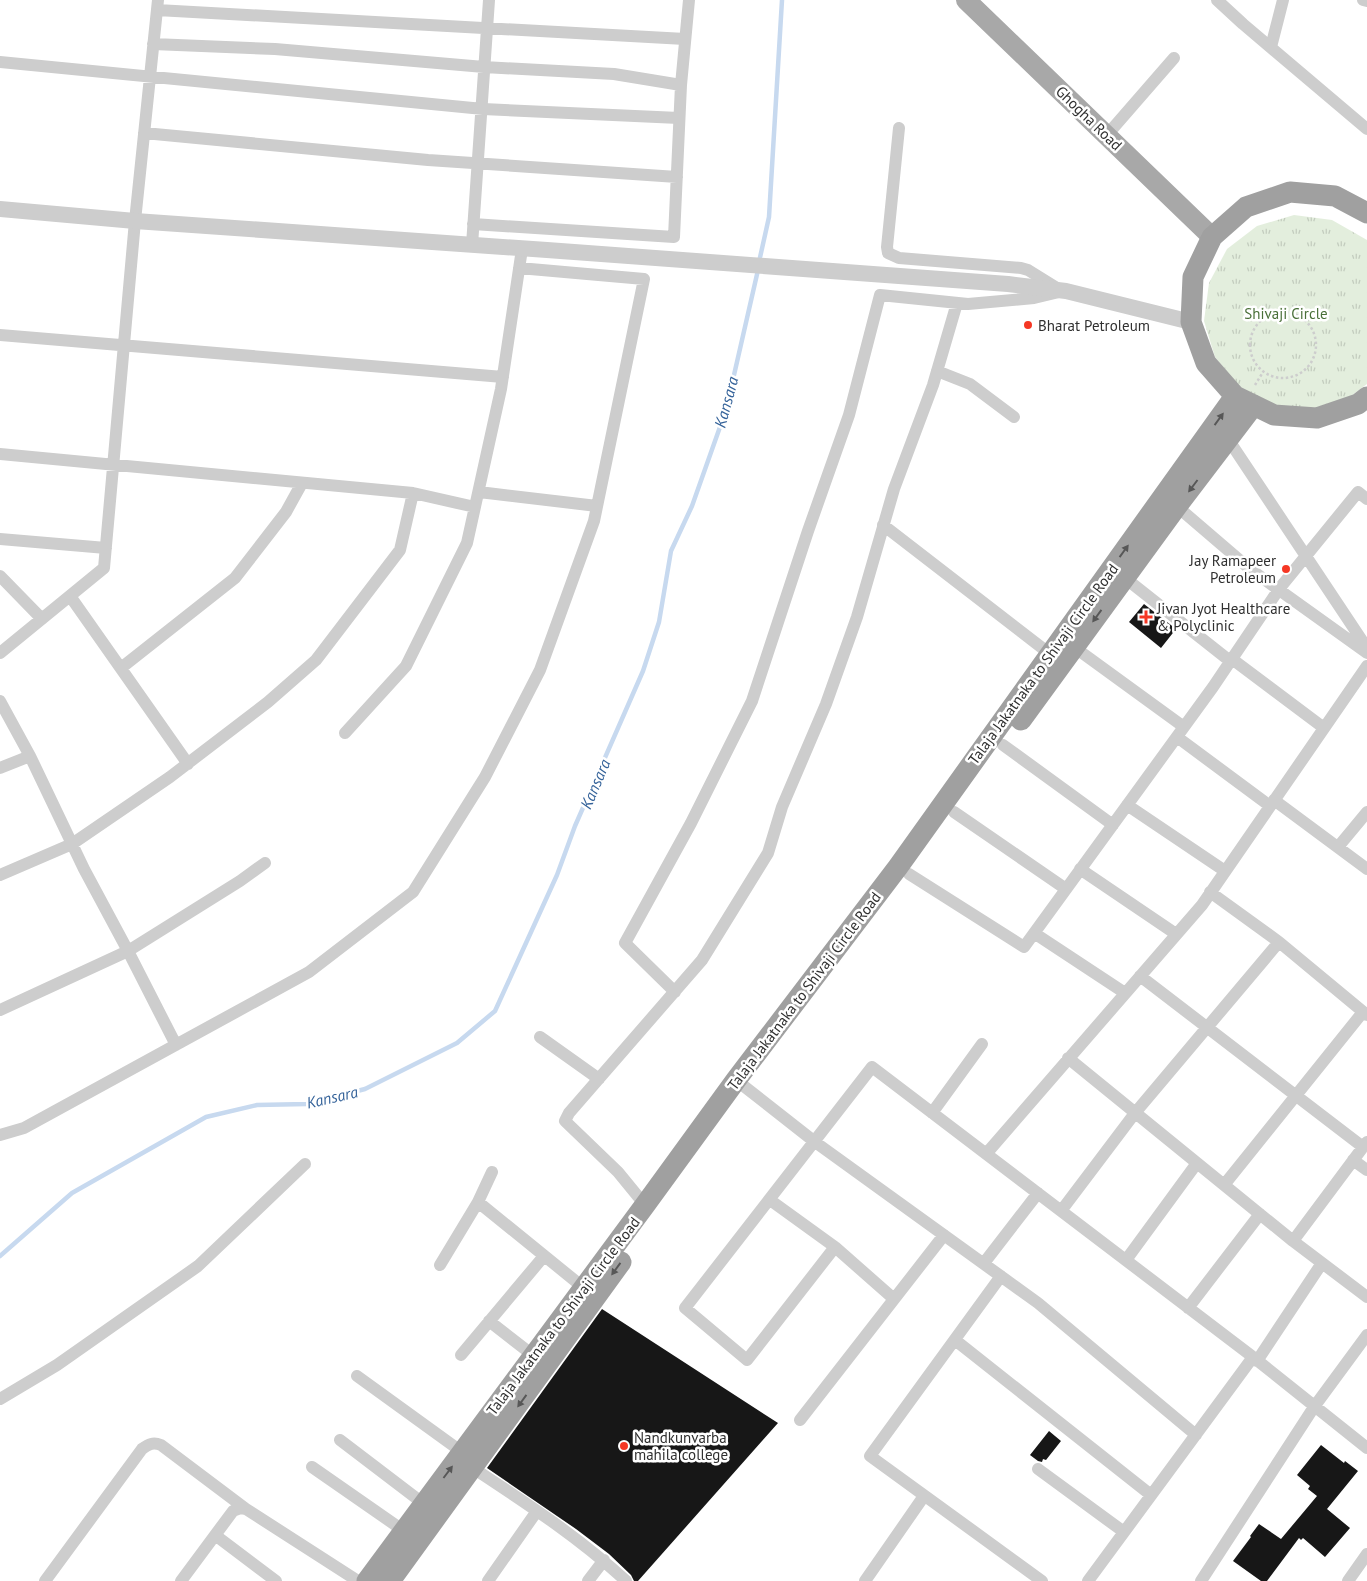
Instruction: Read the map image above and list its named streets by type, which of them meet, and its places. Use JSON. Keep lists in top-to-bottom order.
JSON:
{
  "streets": {
    "highway": ["Talaja Jakatnaka to Shivaji Circle Road"],
    "main road": ["Ghogha Road"]
  },
  "water": ["Kansara"],
  "parks": ["Shivaji Circle"],
  "places": {
    "other": ["Bharat Petroleum", "Jay Ramapeer Petroleum", "Nandkunvarba mahila college"],
    "health": ["Jivan Jyot Healthcare & Polyclinic"]
  }
}
